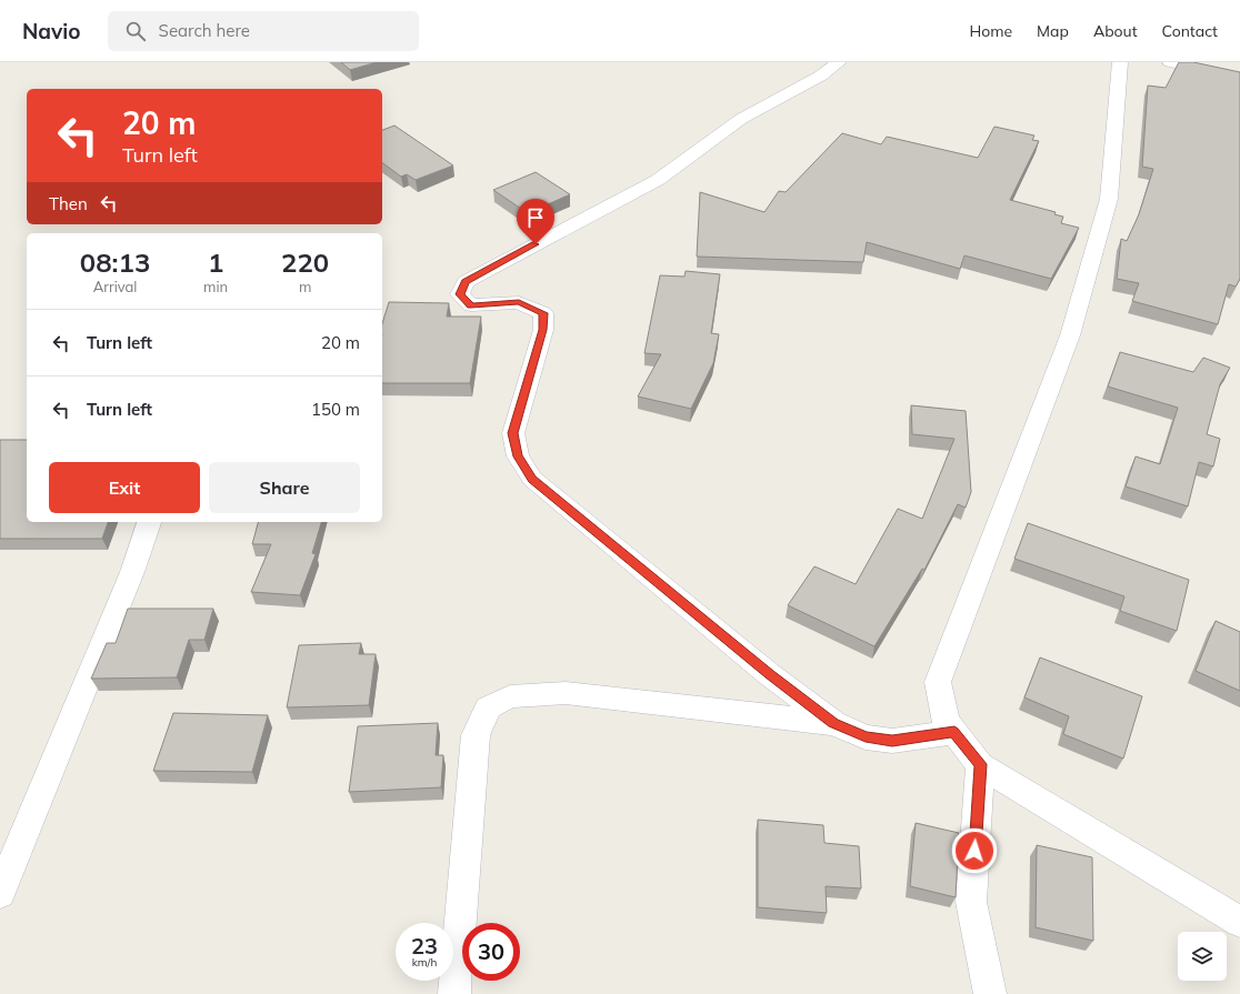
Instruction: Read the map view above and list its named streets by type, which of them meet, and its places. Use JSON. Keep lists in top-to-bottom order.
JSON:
{
  "page": {
    "header": "Navio",
    "search": "Search here",
    "nav": [
      "Home",
      "Map",
      "About",
      "Contact"
    ],
    "turn": ["20 m", "Turn left"],
    "then": "Then",
    "eta": [
      "08:13",
      "Arrival",
      "1",
      "min",
      "220",
      "m"
    ],
    "list": [
      {
        "name": "Turn left",
        "value": "20 m"
      },
      {
        "name": "Turn left",
        "value": "150 m"
      }
    ],
    "buttons": ["Exit", "Share"],
    "speed": "23 km/h",
    "limit": "30"
  }
}
